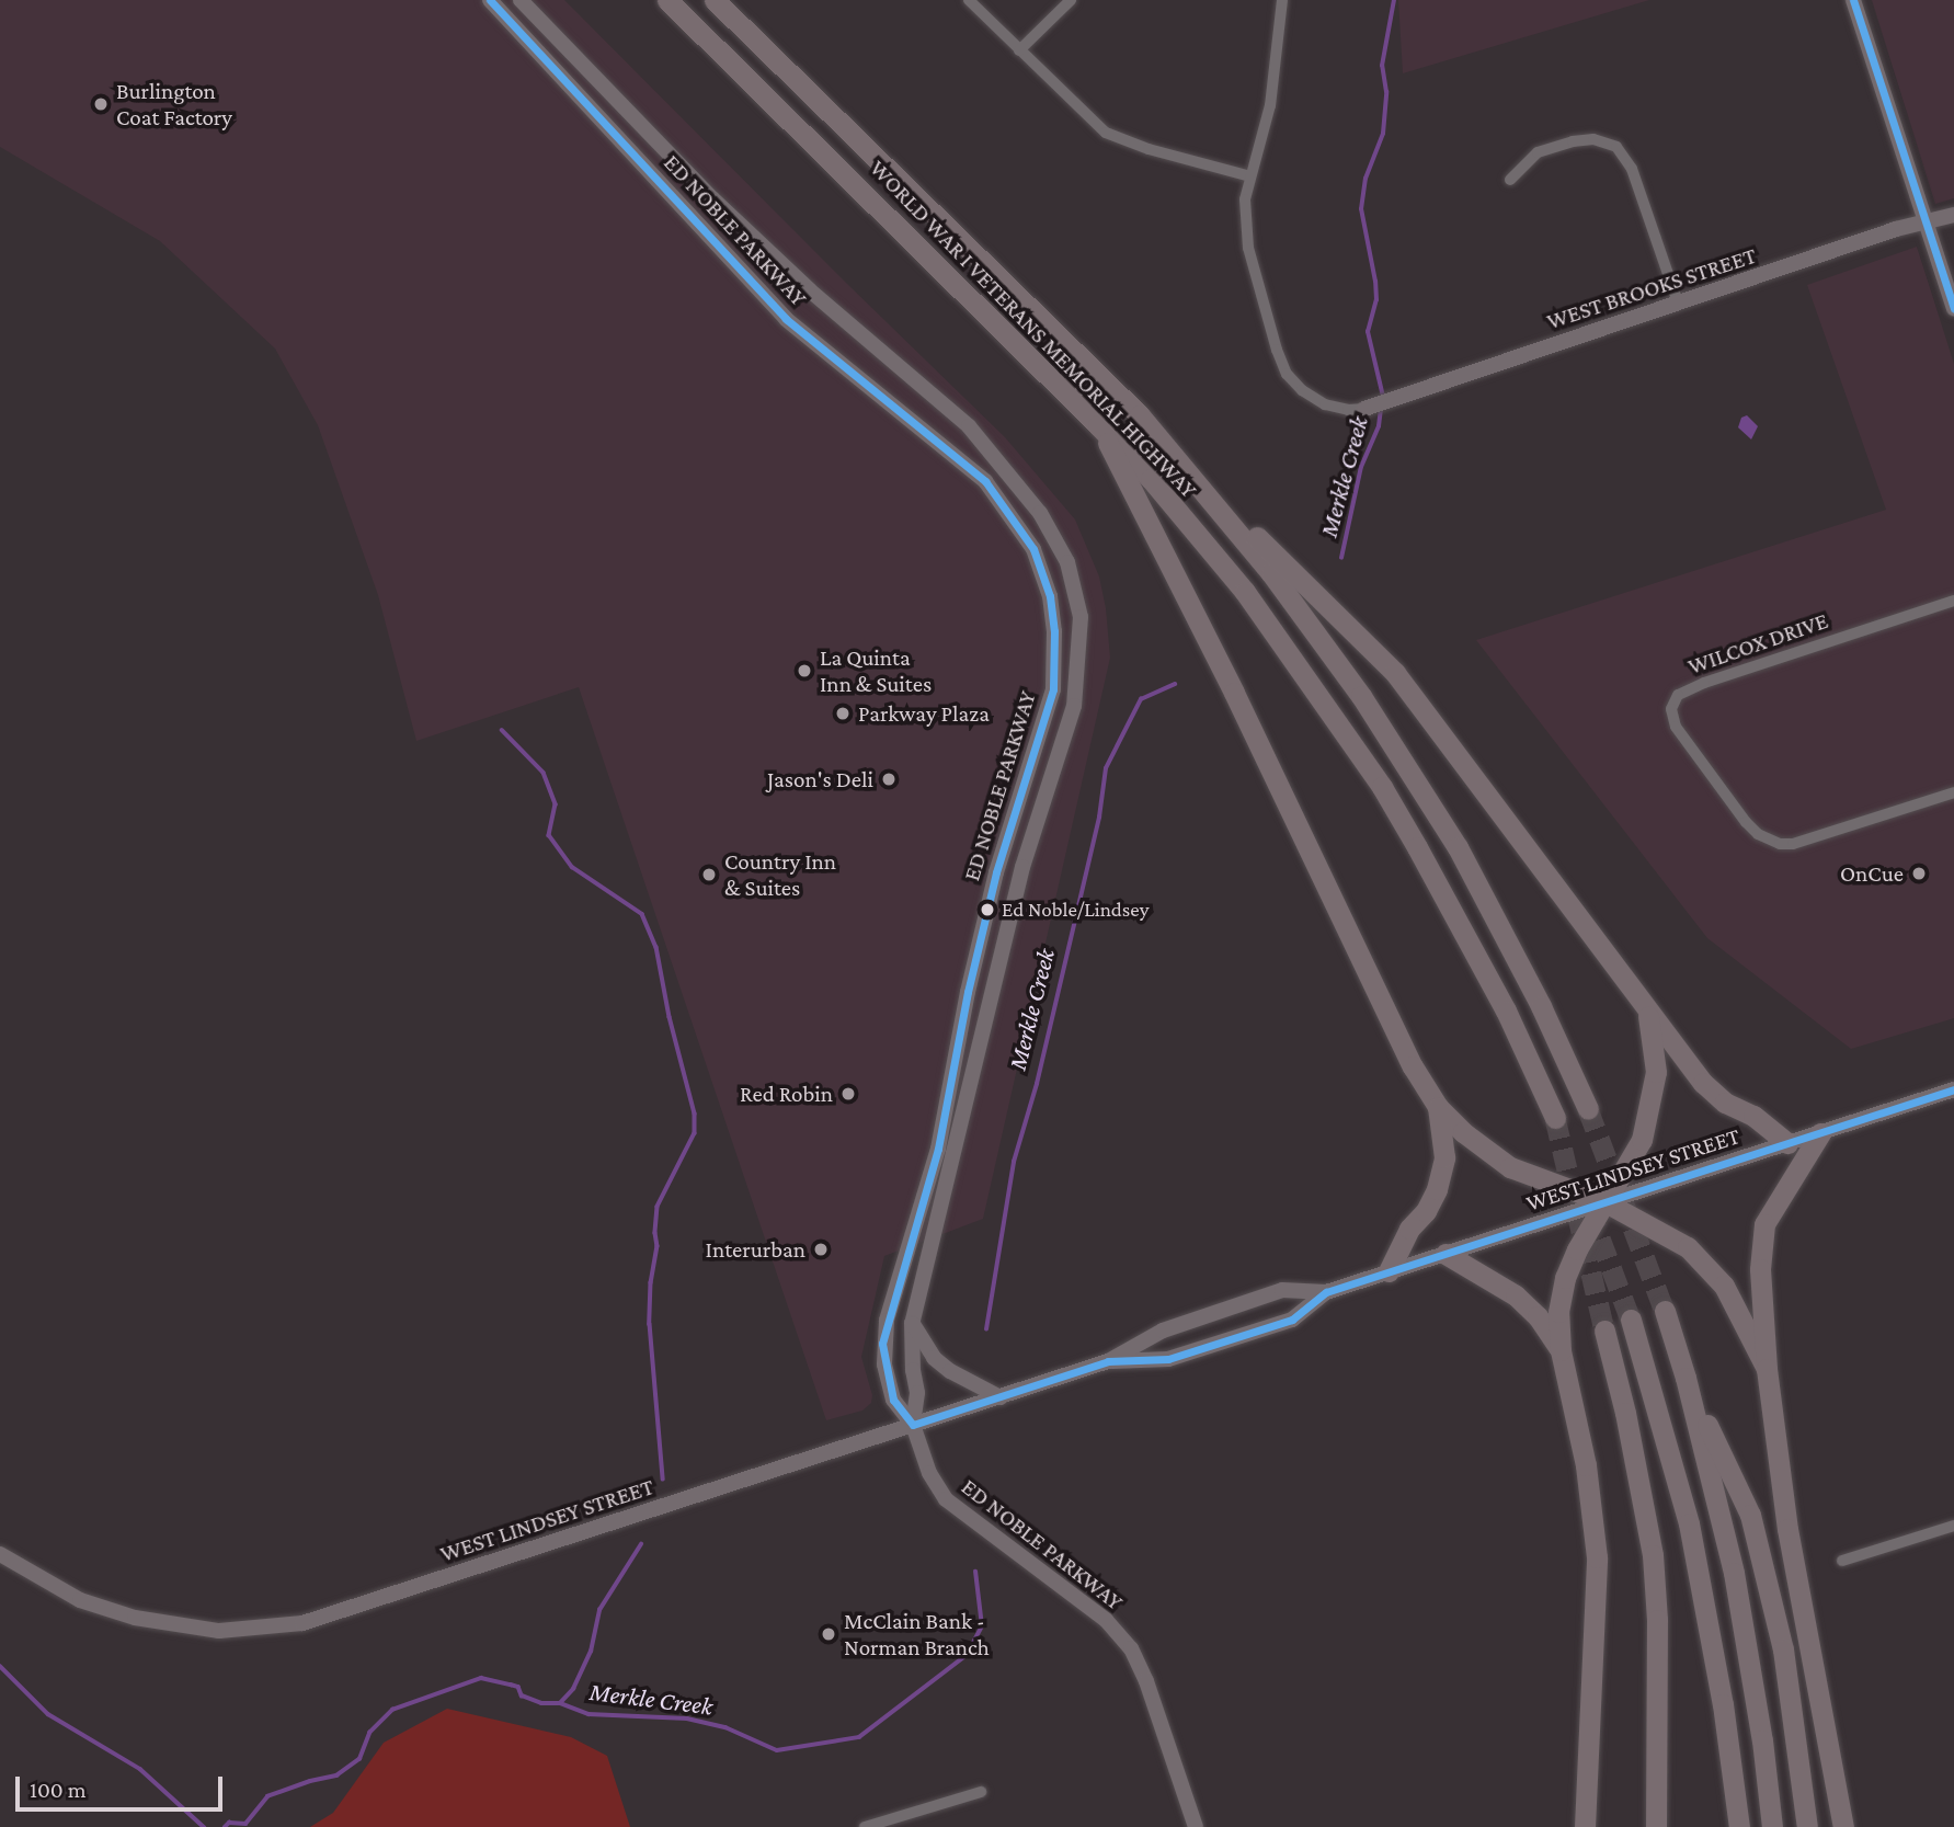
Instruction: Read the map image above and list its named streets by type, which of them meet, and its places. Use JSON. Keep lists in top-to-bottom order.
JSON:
{
  "streets": {
    "highway": ["WORLD WAR I VETERANS MEMORIAL HIGHWAY"],
    "main road": ["ED NOBLE PARKWAY", "WEST BROOKS STREET", "WEST LINDSEY STREET"],
    "street": ["WILCOX DRIVE"]
  },
  "crossings": [
    ["ED NOBLE PARKWAY", "WEST LINDSEY STREET"]
  ],
  "water": ["Merkle Creek"],
  "places": [
    "Burlington Coat Factory",
    "La Quinta Inn & Suites",
    "Parkway Plaza",
    "Jason's Deli",
    "OnCue",
    "Country Inn & Suites",
    "Ed Noble/Lindsey",
    "Red Robin",
    "Interurban",
    "McClain Bank - Norman Branch"
  ],
  "scale_bar": "100 m"
}
